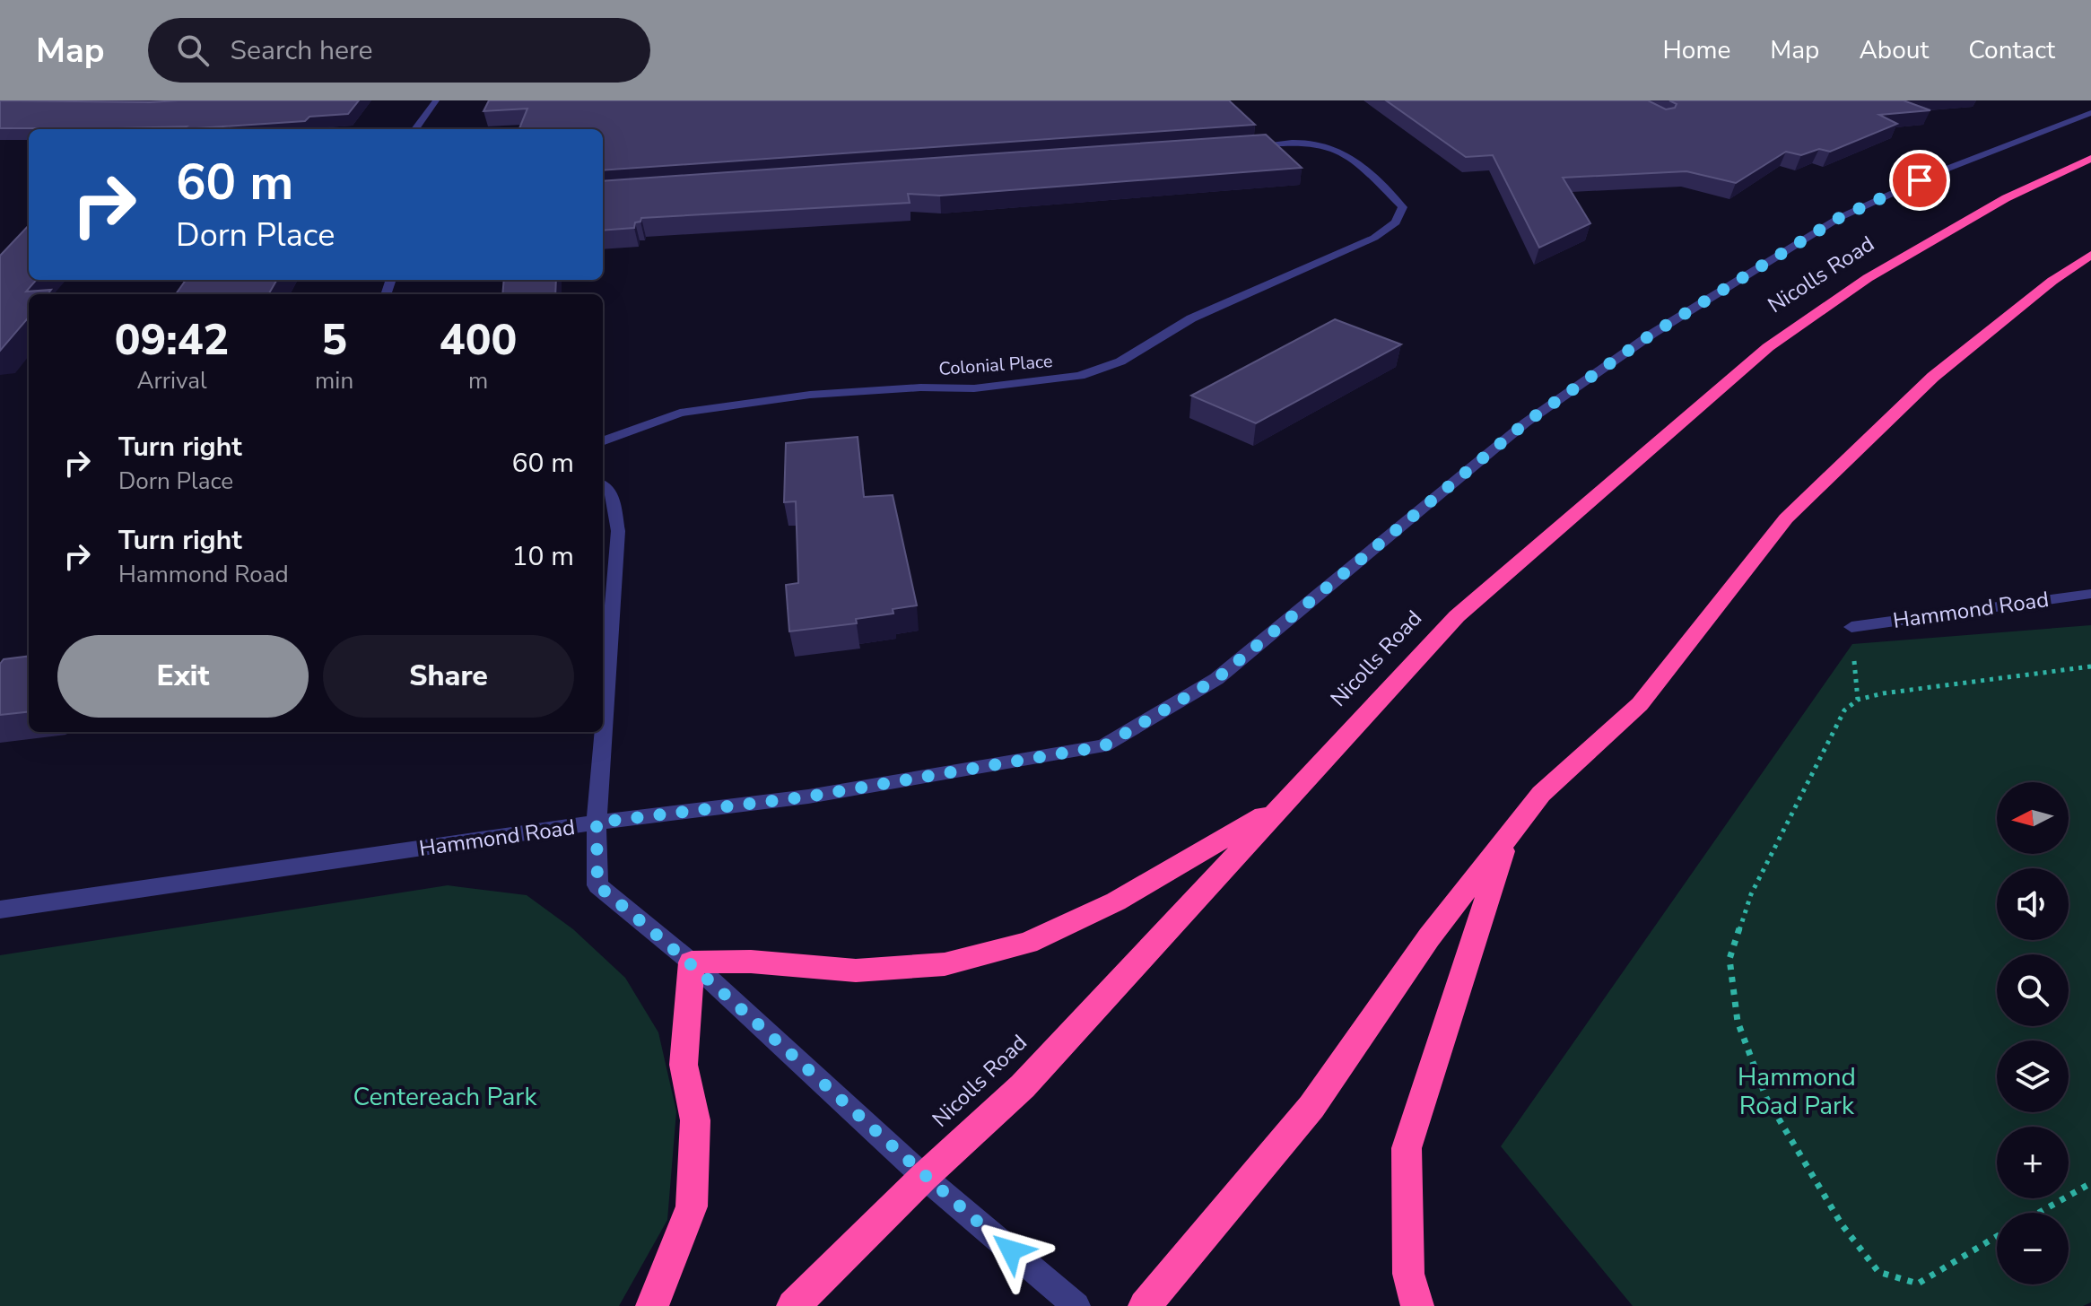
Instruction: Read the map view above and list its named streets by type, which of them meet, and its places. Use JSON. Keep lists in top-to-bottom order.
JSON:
{
  "streets": {
    "highway": ["Nicolls Road"],
    "street": ["Colonial Place", "Hammond Road"]
  },
  "parks": ["Hammond Road Park", "Centereach Park"],
  "north": "left",
  "page": {
    "header": "Map",
    "search": "Search here",
    "nav": [
      "Home",
      "Map",
      "About",
      "Contact"
    ],
    "turn": ["60 m", "Dorn Place"],
    "eta": [
      "09:42",
      "Arrival",
      "5",
      "min",
      "400",
      "m"
    ],
    "list": [
      {
        "name": "Turn right",
        "note": "Dorn Place",
        "value": "60 m"
      },
      {
        "name": "Turn right",
        "note": "Hammond Road",
        "value": "10 m"
      }
    ],
    "buttons": ["Exit", "Share"],
    "map_buttons": ["+", "−"]
  }
}
